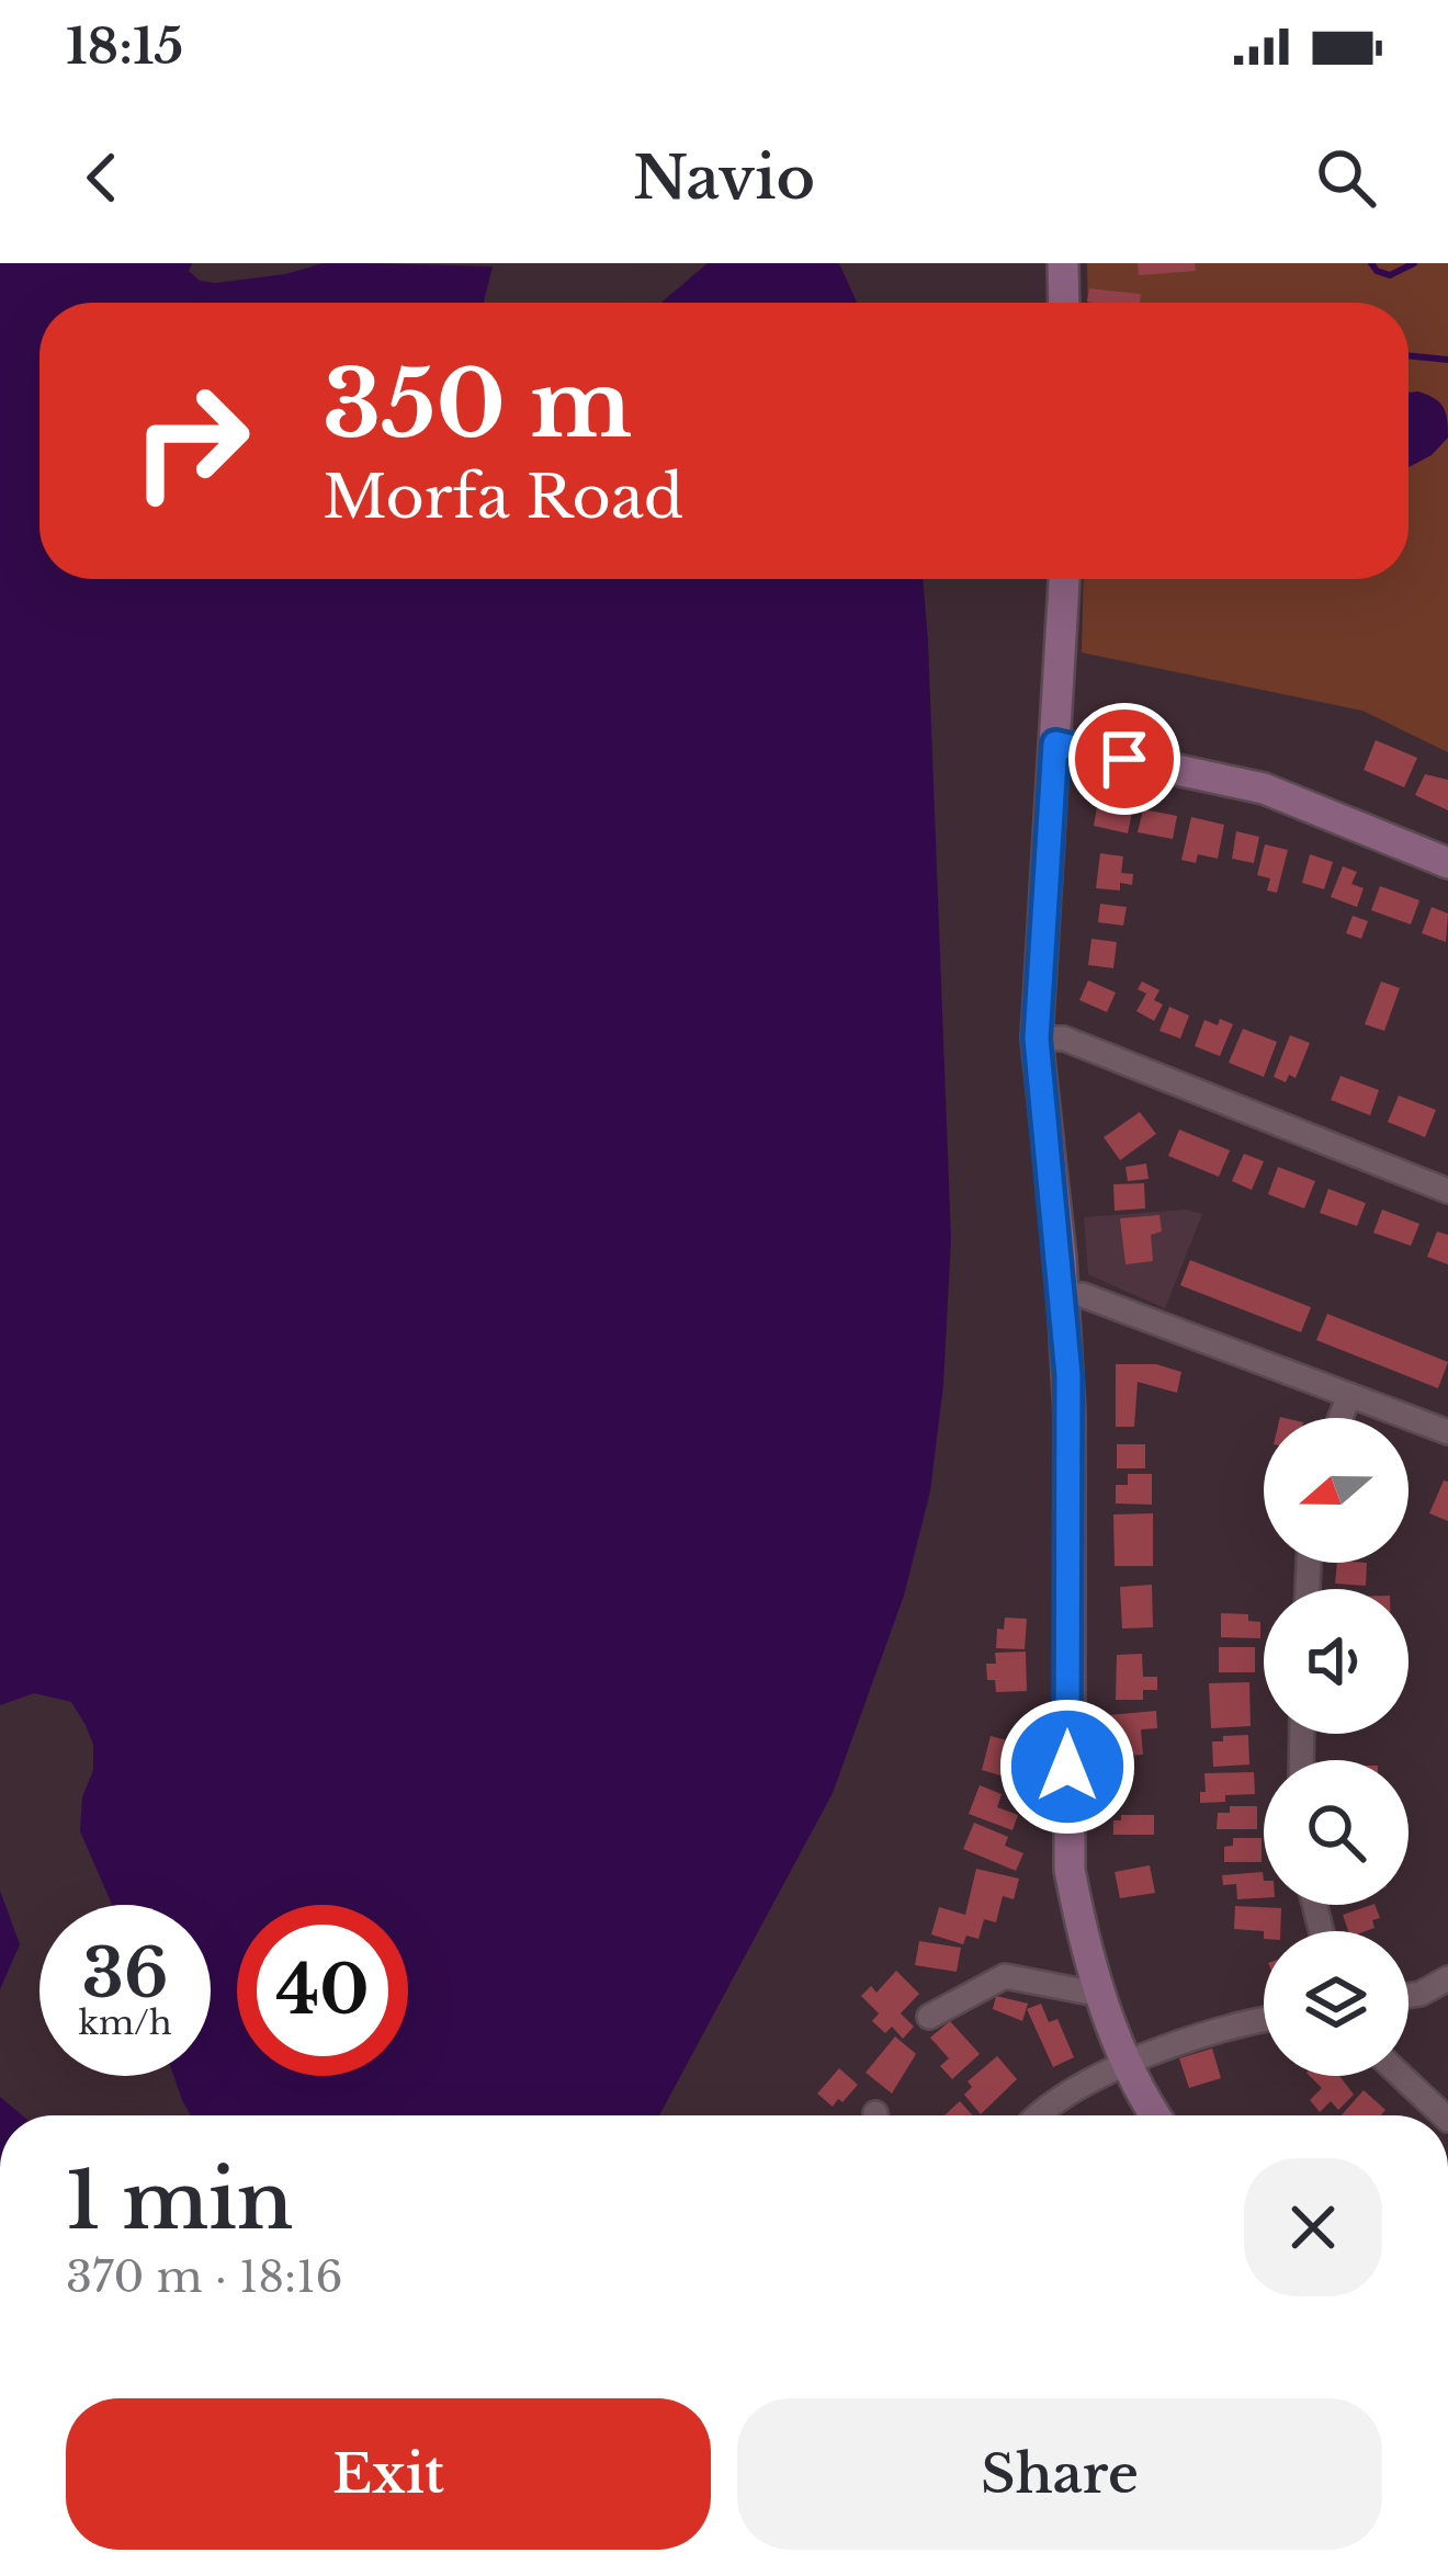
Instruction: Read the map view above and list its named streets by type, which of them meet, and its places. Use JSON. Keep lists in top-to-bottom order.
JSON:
{
  "north": "left",
  "page": {
    "status": "18:15",
    "header": "Navio",
    "turn": ["350 m", "Morfa Road"],
    "speed": "36 km/h",
    "limit": "40",
    "heading": ["1 min", "370 m · 18:16"],
    "buttons": ["Exit", "Share"]
  }
}
